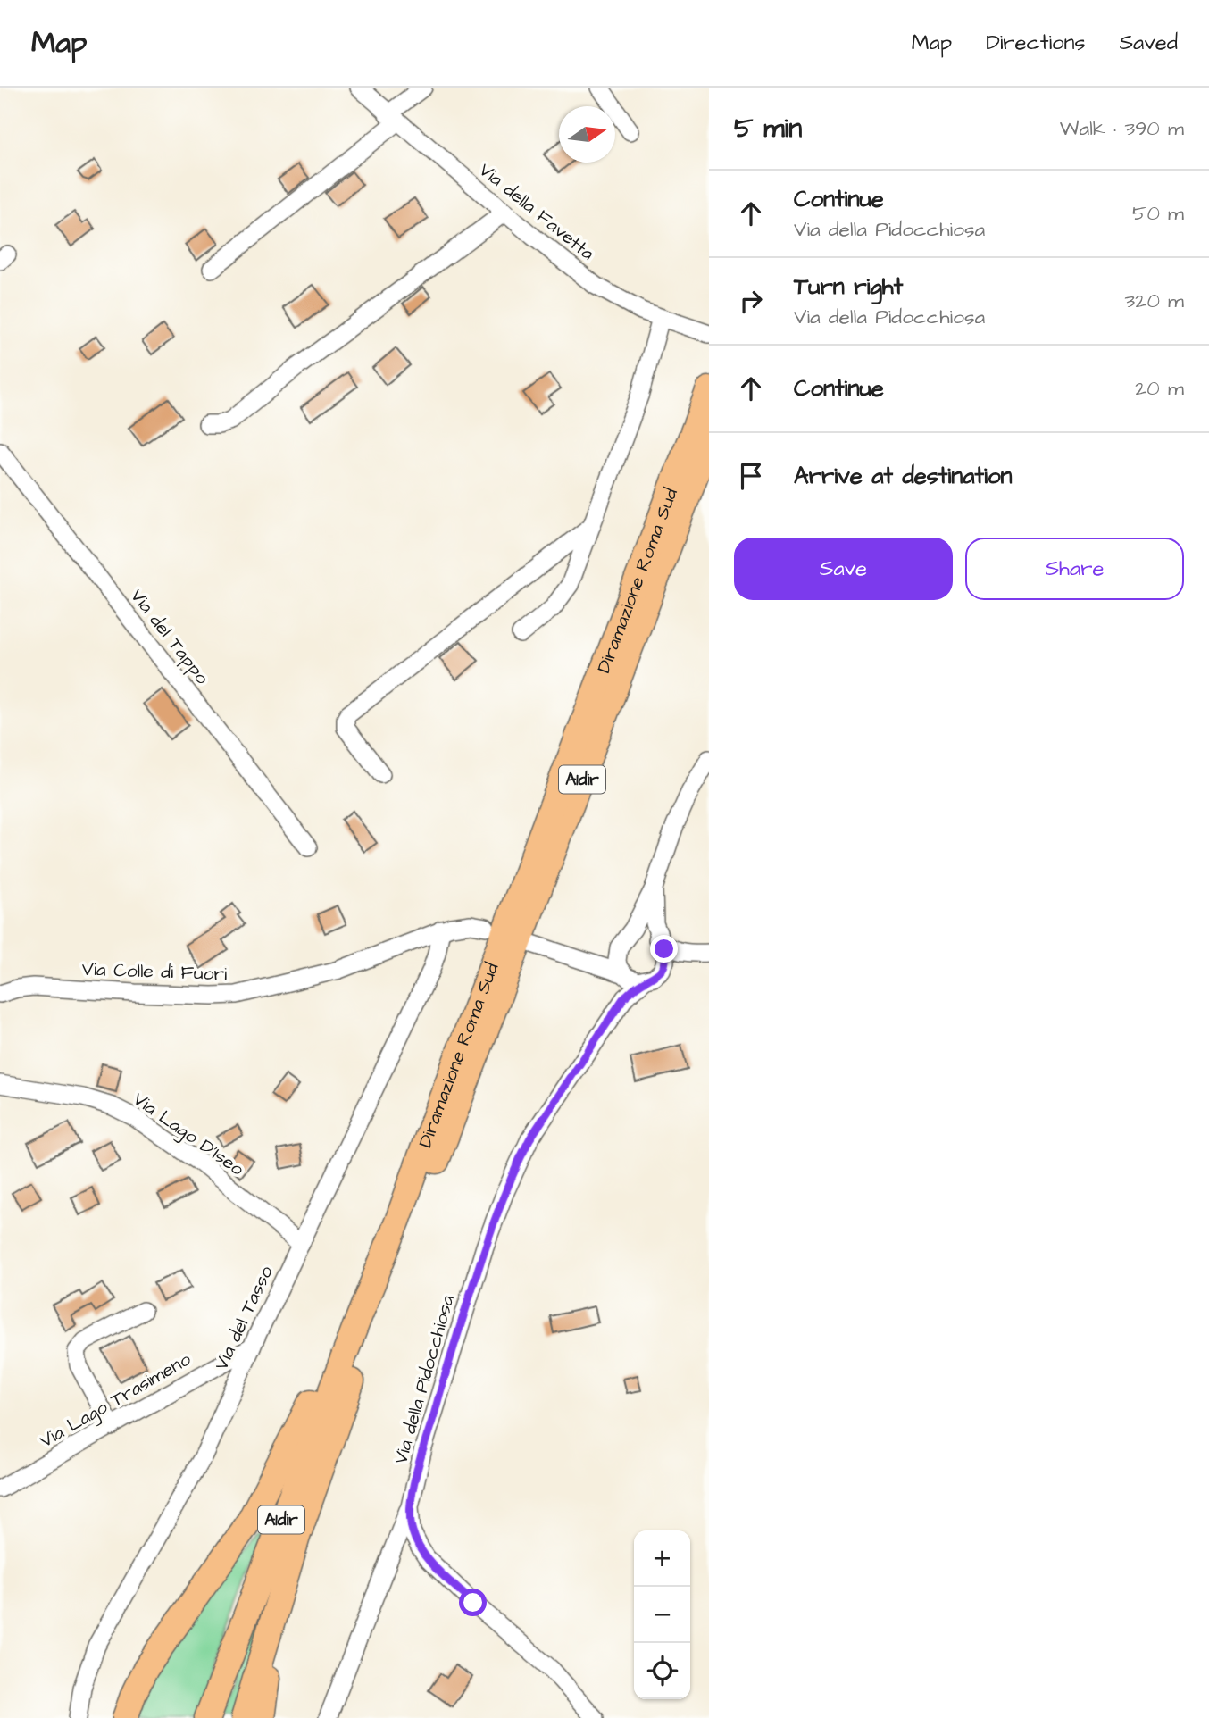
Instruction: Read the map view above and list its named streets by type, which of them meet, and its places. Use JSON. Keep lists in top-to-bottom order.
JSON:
{
  "streets": {
    "highway": ["Diramazione Roma Sud", "A1dir"],
    "street": [
      "Via della Favetta",
      "Via del Tappo",
      "Via Colle di Fuori",
      "Via Lago D'Iseo",
      "Via del Tasso",
      "Via della Pidocchiosa",
      "Via Lago Trasimeno"
    ]
  },
  "crossings": [
    ["Diramazione Roma Sud", "A1dir"],
    ["Via Colle di Fuori", "Via del Tasso"],
    ["Via Lago D'Iseo", "Via del Tasso"],
    ["Via del Tasso", "Via Lago Trasimeno"]
  ],
  "north": "right",
  "page": {
    "header": "Map",
    "nav": ["Map", "Directions", "Saved"],
    "heading": ["5 min", "Walk · 390 m"],
    "list": [
      ["Continue", "Via della Pidocchiosa", "50 m"],
      ["Turn right", "Via della Pidocchiosa", "320 m"],
      ["Continue", "20 m"],
      "Arrive at destination"
    ],
    "buttons": ["Save", "Share"],
    "map_buttons": ["+", "−"]
  }
}
